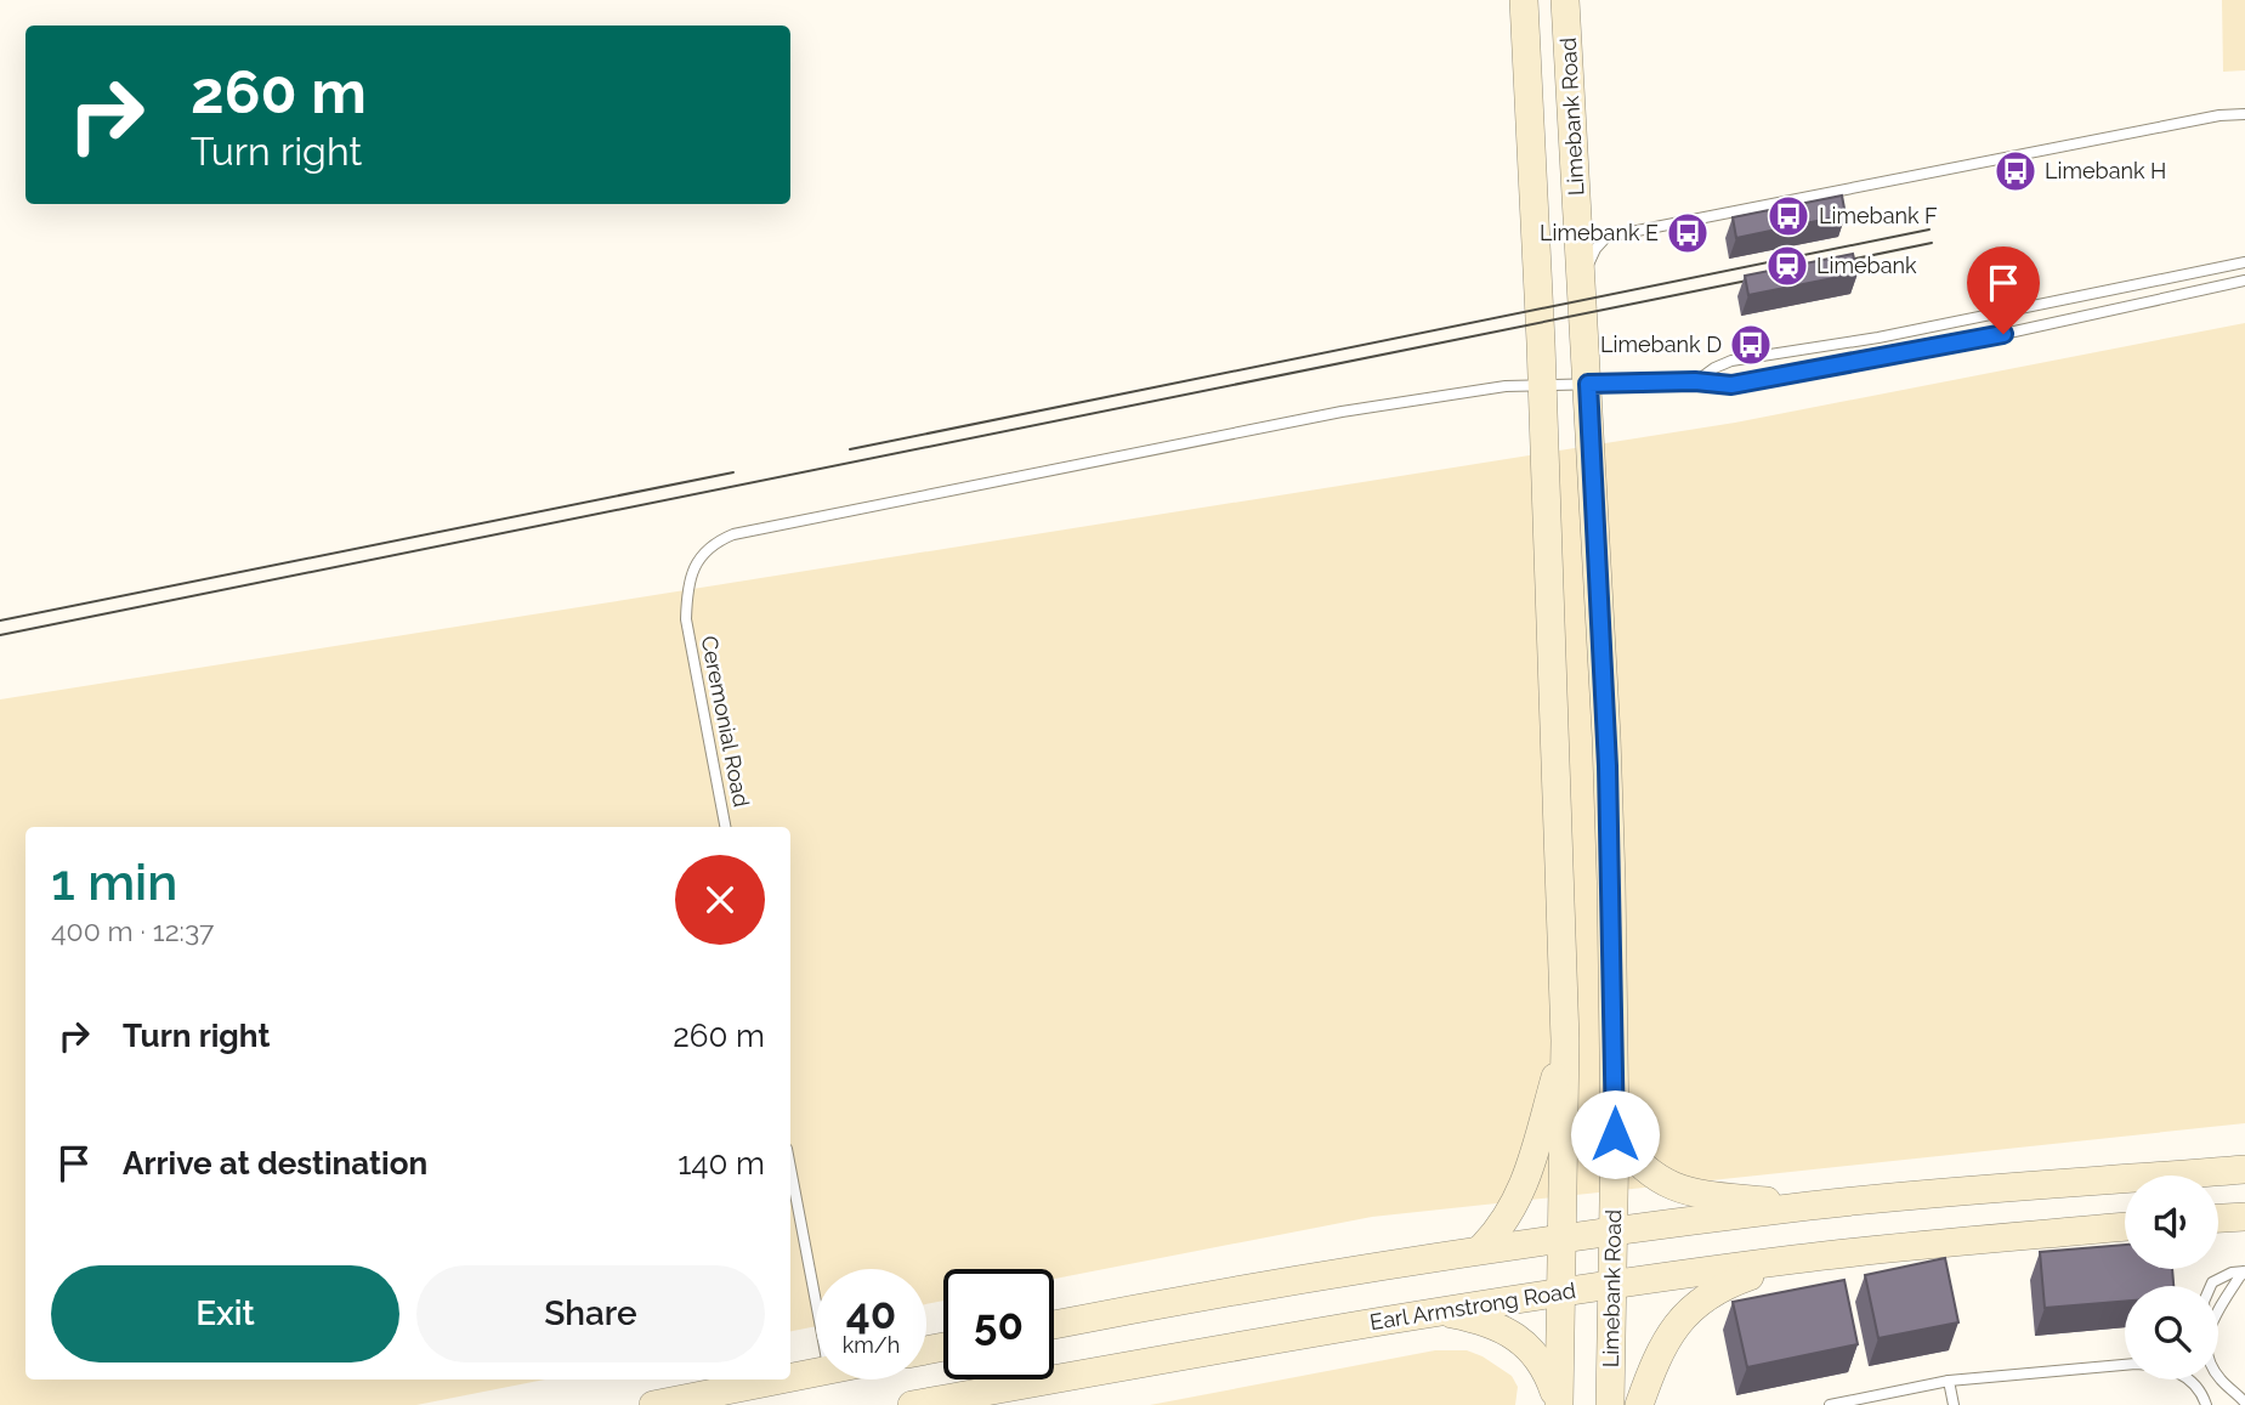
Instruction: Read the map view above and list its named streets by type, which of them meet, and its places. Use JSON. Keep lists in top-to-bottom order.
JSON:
{
  "streets": {
    "main road": ["Limebank Road", "Earl Armstrong Road"],
    "lane": ["Ceremonial Road"]
  },
  "crossings": [
    ["Limebank Road", "Ceremonial Road"],
    ["Limebank Road", "Earl Armstrong Road"]
  ],
  "places": {
    "bus stop": [
      "Limebank H",
      "Limebank F",
      "Limebank E",
      "Limebank D"
    ],
    "station": ["Limebank"]
  },
  "page": {
    "turn": ["260 m", "Turn right"],
    "heading": ["1 min", "400 m · 12:37"],
    "list": [
      {
        "name": "Turn right",
        "value": "260 m"
      },
      {
        "name": "Arrive at destination",
        "value": "140 m"
      }
    ],
    "buttons": ["Exit", "Share"],
    "speed": "40 km/h",
    "limit": "50"
  }
}
